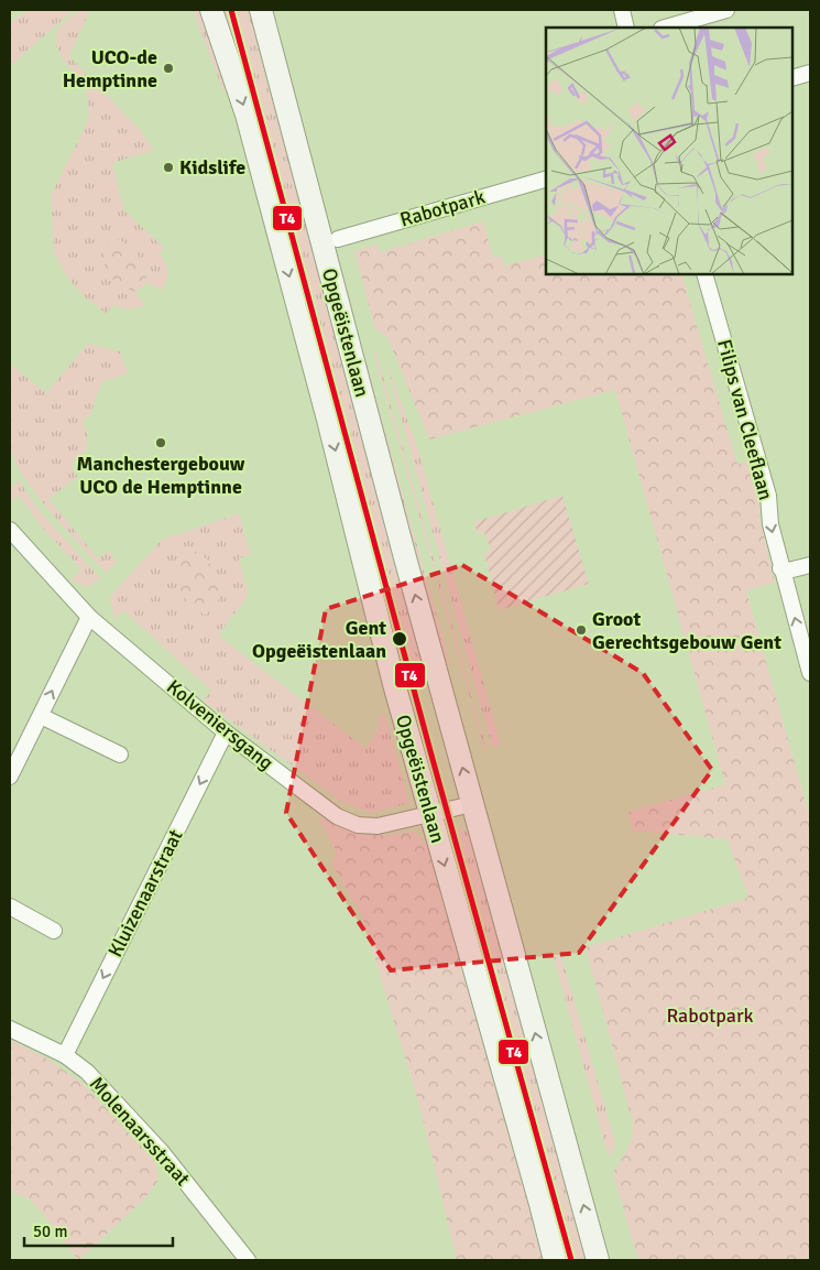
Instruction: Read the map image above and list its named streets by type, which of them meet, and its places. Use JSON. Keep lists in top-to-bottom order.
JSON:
{
  "streets": {
    "main road": ["Opgeëistenlaan"],
    "street": [
      "Rabotpark",
      "Filips van Cleeflaan",
      "Kolveniersgang",
      "Kluizenaarstraat",
      "Molenaarsstraat"
    ]
  },
  "crossings": [
    ["Opgeëistenlaan", "Kolveniersgang"],
    ["Kolveniersgang", "Kluizenaarstraat"],
    ["Kluizenaarstraat", "Molenaarsstraat"]
  ],
  "one_way": ["Kluizenaarstraat"],
  "parks": ["Rabotpark"],
  "places": [
    "UCO-de Hemptinne",
    "Kidslife",
    "Manchestergebouw UCO de Hemptinne",
    "Groot Gerechtsgebouw Gent",
    "Gent Opgeëistenlaan"
  ],
  "lines": ["transit line T4"],
  "scale_bar": "50 m"
}
